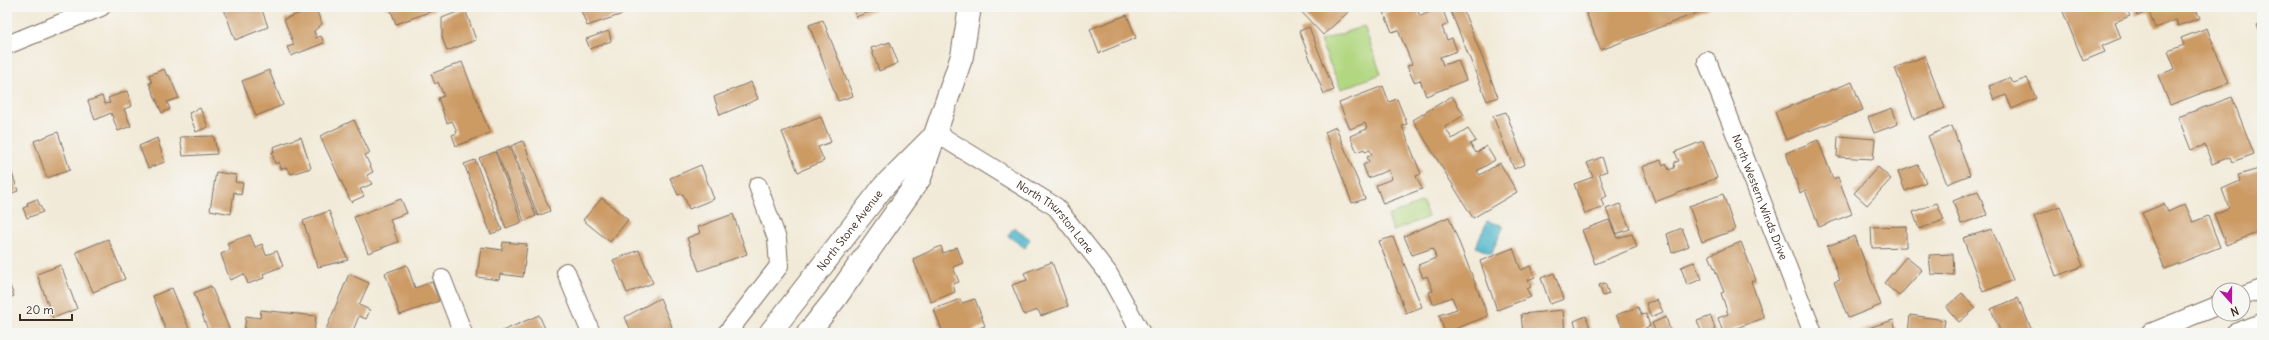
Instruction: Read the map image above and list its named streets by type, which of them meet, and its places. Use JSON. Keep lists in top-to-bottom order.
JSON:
{
  "streets": {
    "main road": ["North Stone Avenue"],
    "street": ["North Western Winds Drive", "North Thurston Lane"]
  },
  "crossings": [
    ["North Thurston Lane", "North Stone Avenue"]
  ],
  "scale_bar": "20 m",
  "north": "bottom"
}
